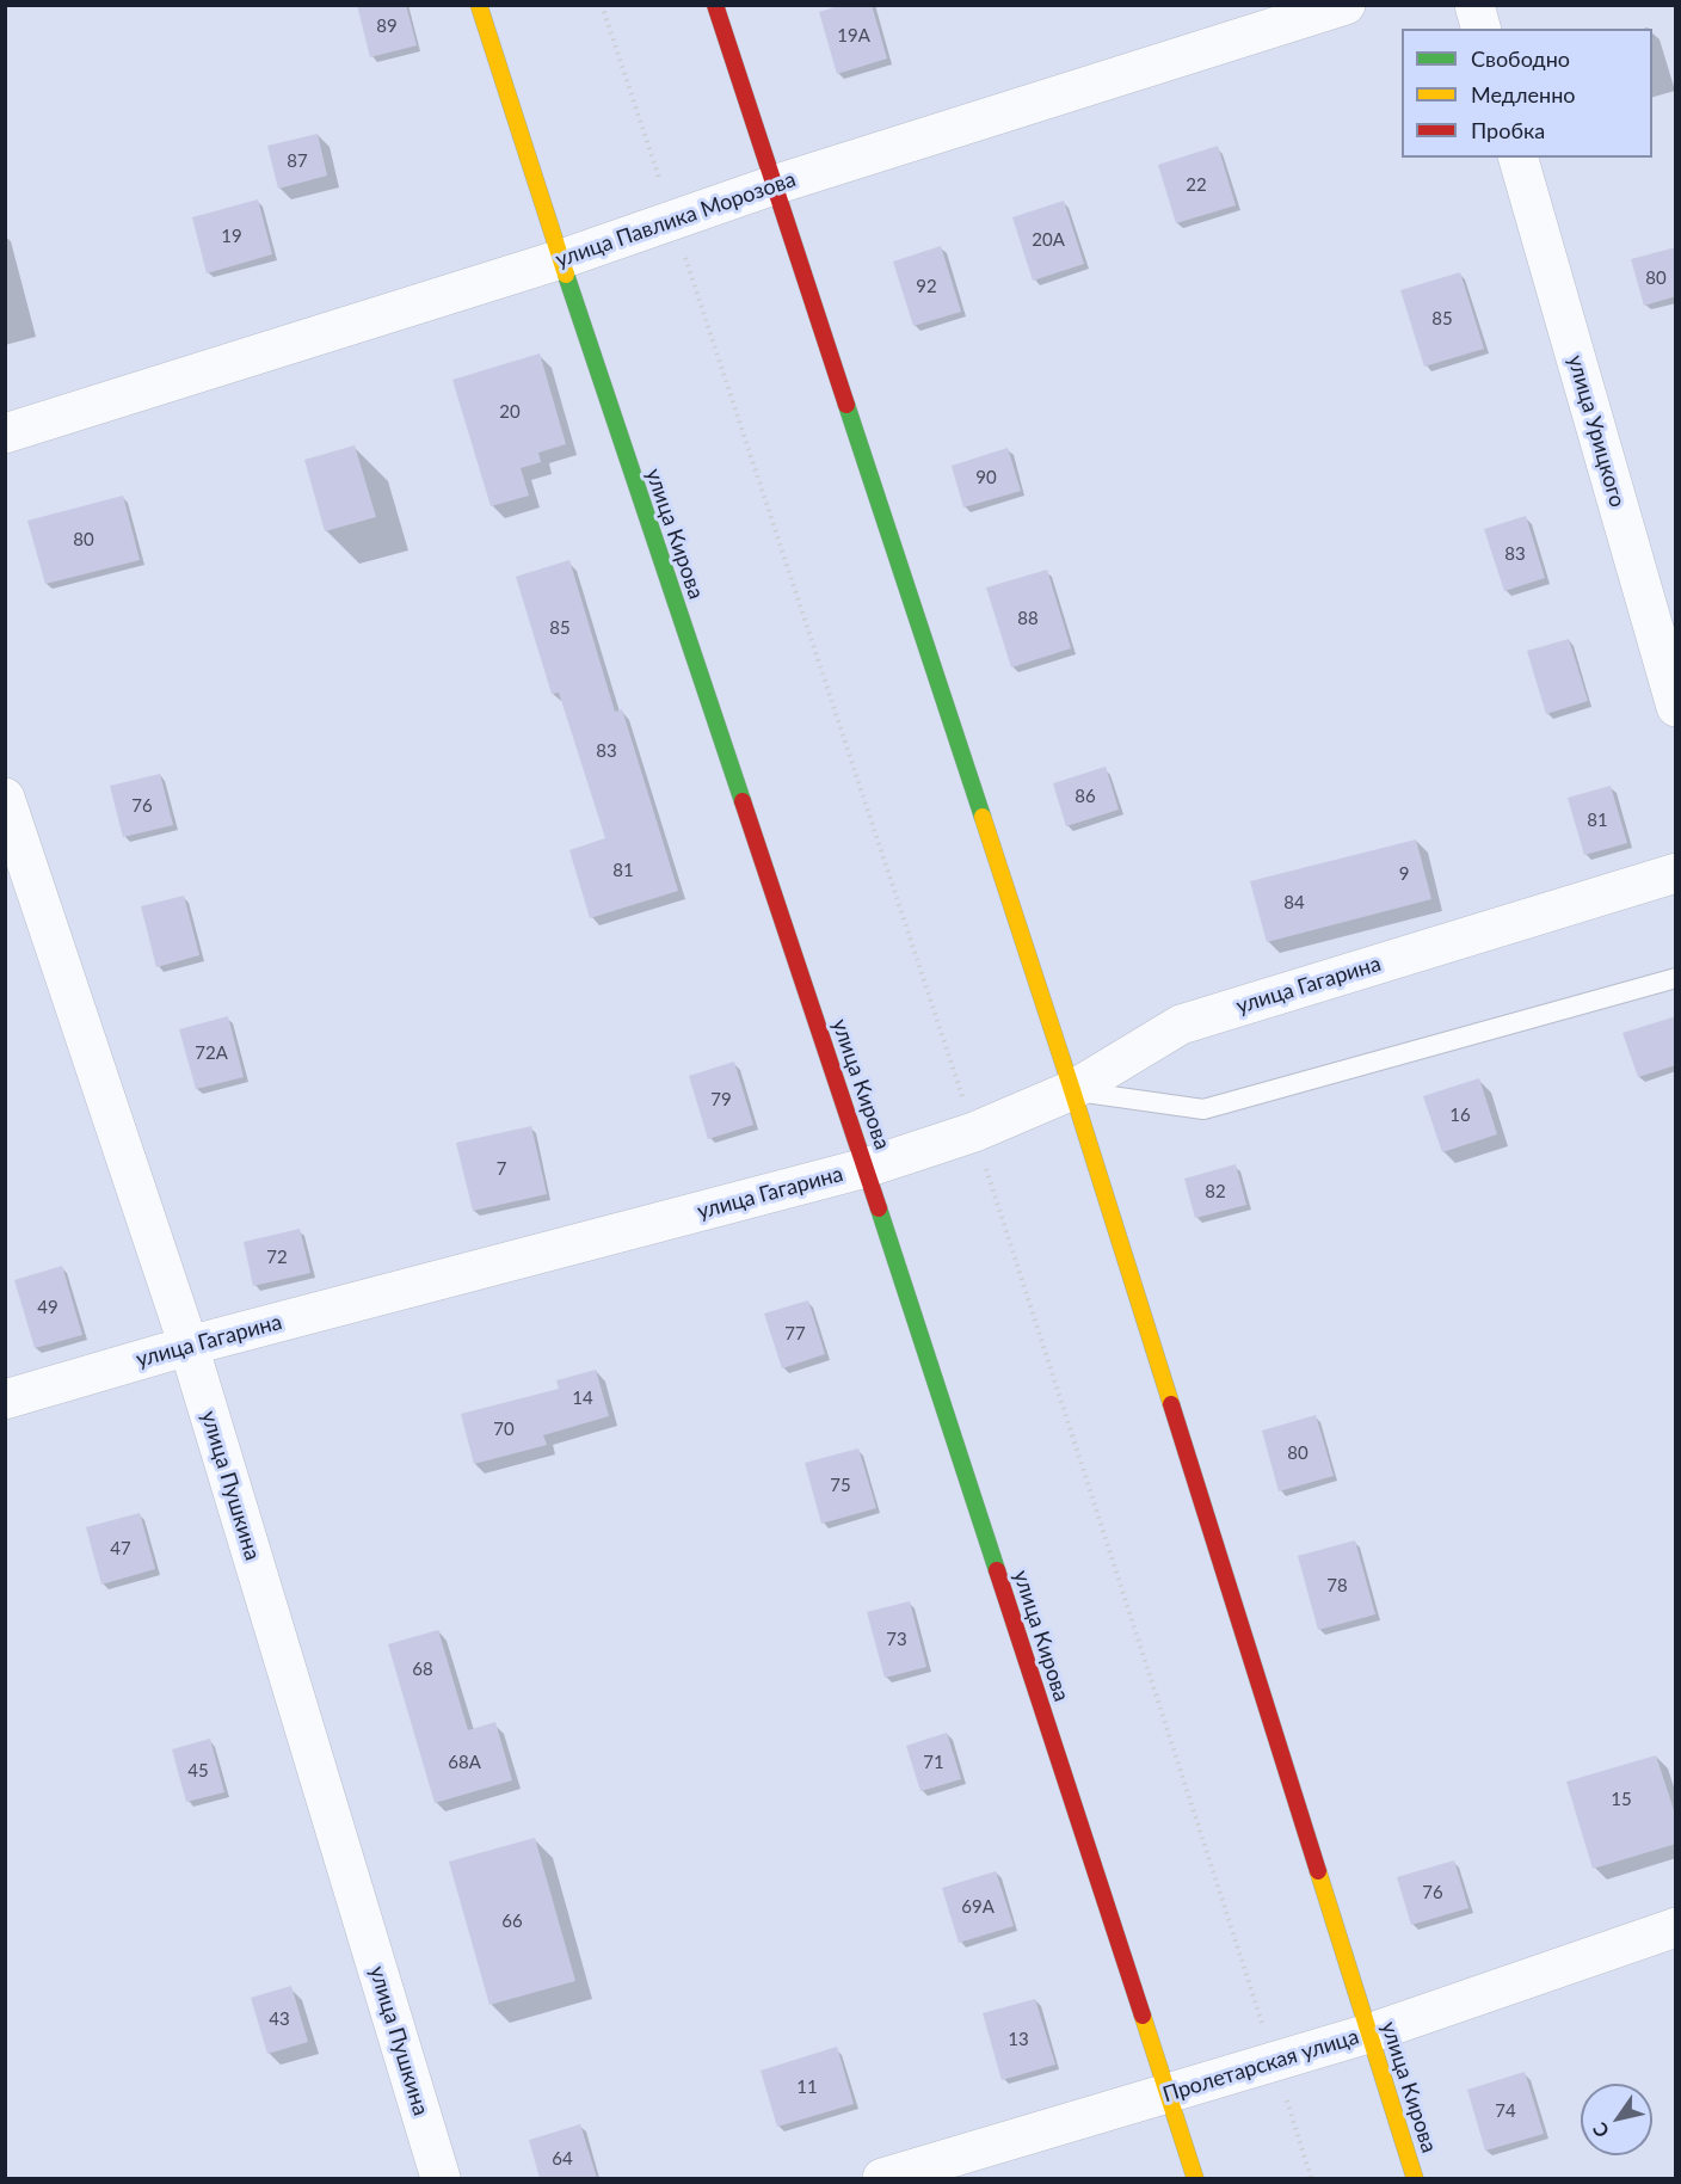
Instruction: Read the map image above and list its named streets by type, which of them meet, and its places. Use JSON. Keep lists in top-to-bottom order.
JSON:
{
  "streets": {
    "main road": ["улица Кирова"],
    "street": [
      "улица Павлика Морозова",
      "улица Урицкого",
      "улица Гагарина",
      "улица Пушкина",
      "Пролетарская улица"
    ]
  },
  "crossings": [
    ["улица Павлика Морозова", "улица Кирова"],
    ["улица Кирова", "улица Гагарина"],
    ["улица Кирова", "Пролетарская улица"],
    ["улица Гагарина", "улица Пушкина"]
  ],
  "house_numbers": [
    "89",
    "19А",
    "87",
    "22",
    "19",
    "20А",
    "80",
    "92",
    "85",
    "20",
    "90",
    "80",
    "83",
    "88",
    "85",
    "83",
    "86",
    "76",
    "81",
    "81",
    "9",
    "84",
    "72А",
    "79",
    "16",
    "7",
    "82",
    "72",
    "49",
    "77",
    "14",
    "70",
    "80",
    "75",
    "47",
    "78",
    "73",
    "68",
    "68А",
    "71",
    "45",
    "15",
    "76",
    "69А",
    "66",
    "43",
    "13",
    "11",
    "74",
    "64"
  ],
  "legend": ["Свободно", "Медленно", "Пробка"],
  "north": "bottom left"
}
